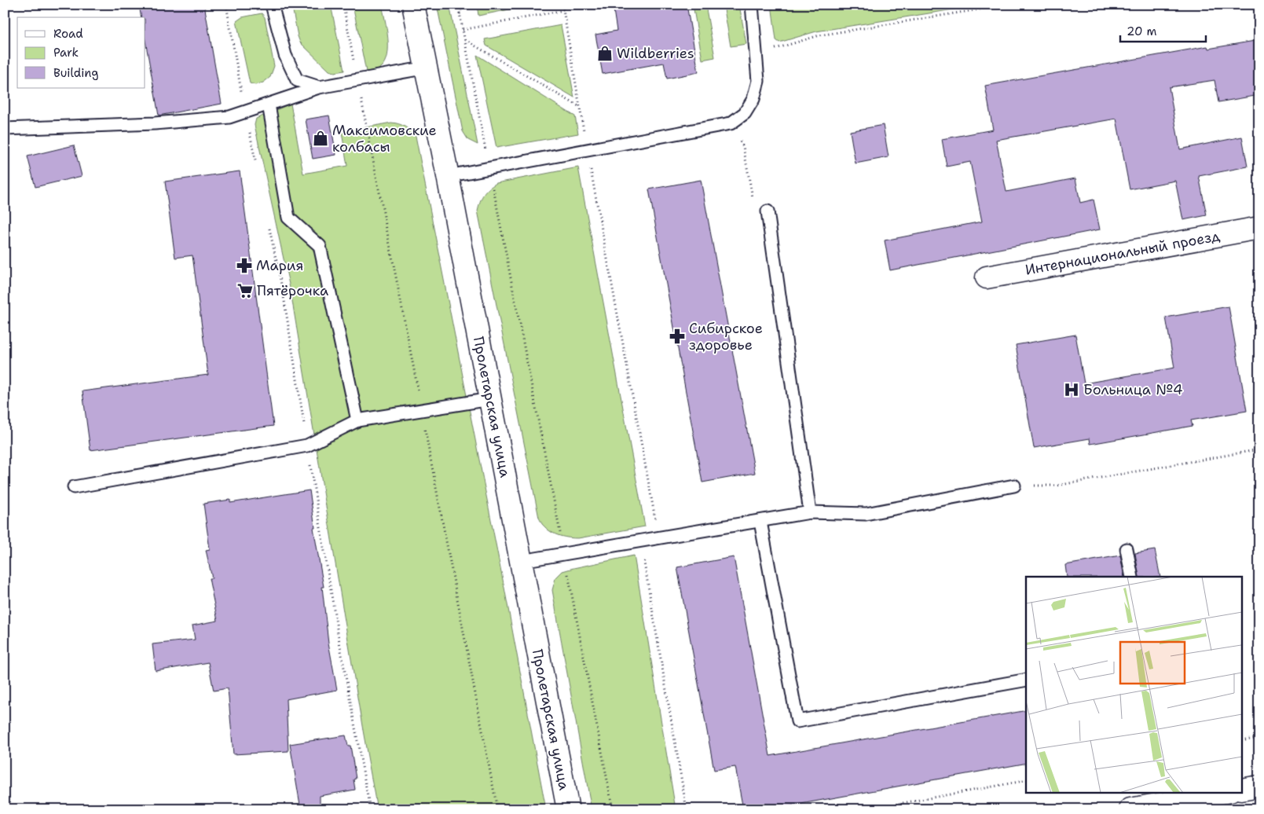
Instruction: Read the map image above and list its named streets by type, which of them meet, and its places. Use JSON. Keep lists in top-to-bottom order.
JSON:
{
  "streets": {
    "main road": ["Интернациональный проезд", "Пролетарская улица"]
  },
  "places": {
    "shop": ["Wildberries", "Максимовские колбасы"],
    "pharmacy": ["Мария", "Сибирское здоровье"],
    "supermarket": ["Пятёрочка"],
    "hospital": ["Больница №4"]
  },
  "legend": ["Road", "Park", "Building"],
  "scale_bar": "20 m"
}
